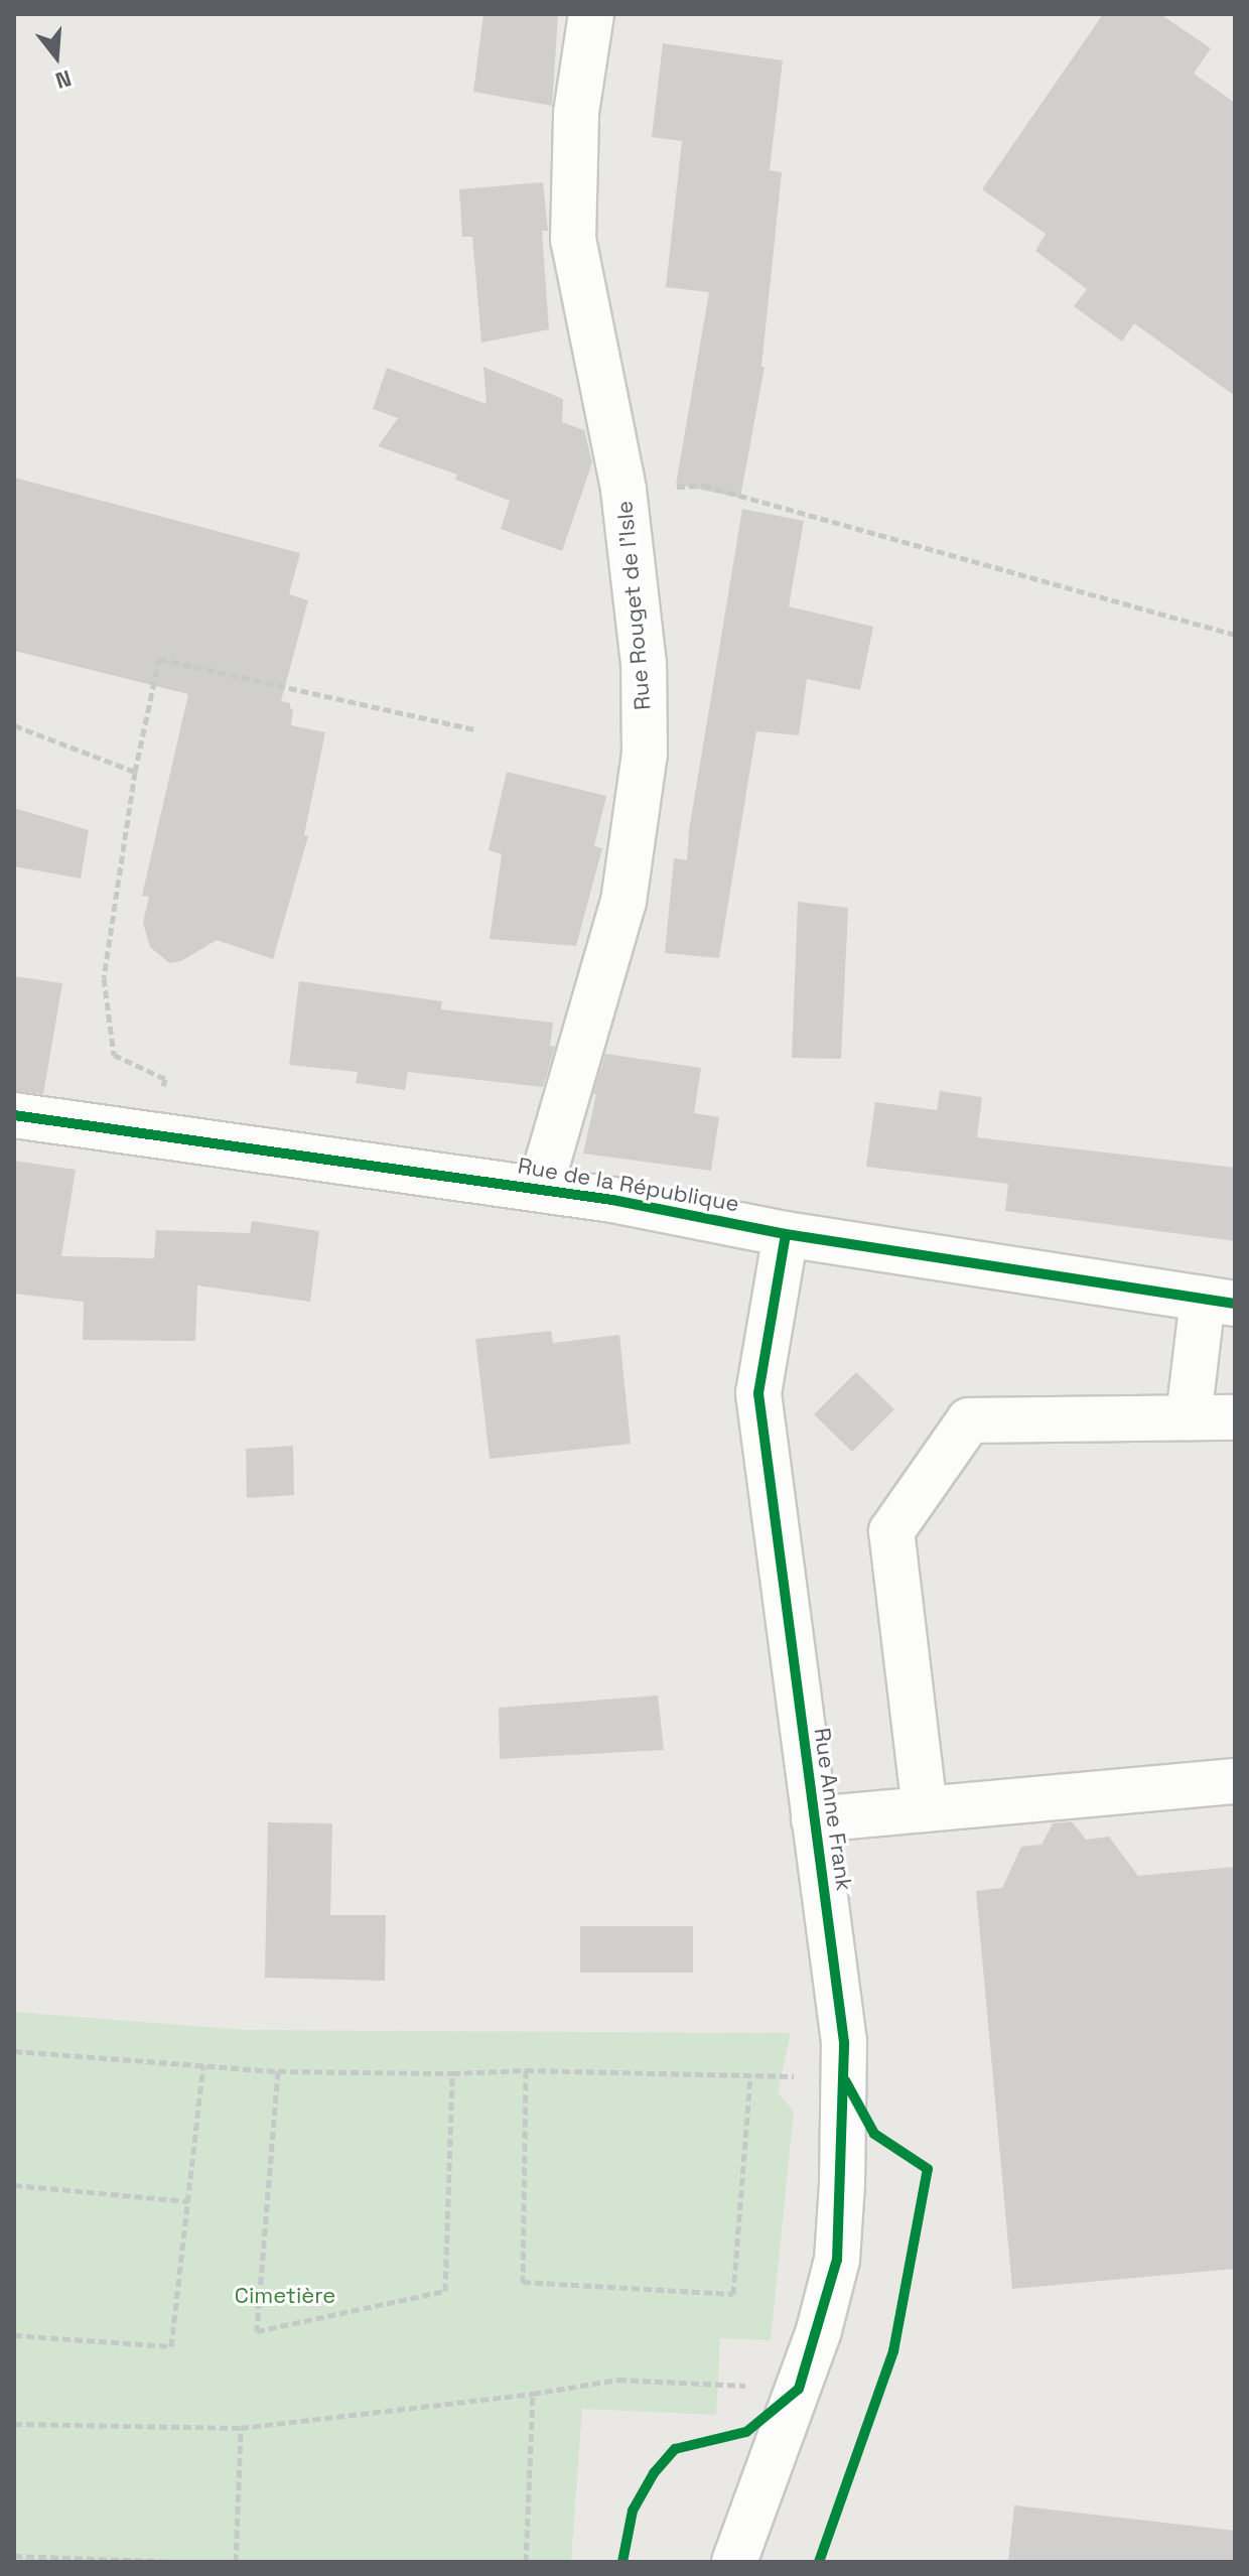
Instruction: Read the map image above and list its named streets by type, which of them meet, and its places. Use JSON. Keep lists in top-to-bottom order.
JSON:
{
  "streets": {
    "street": ["Rue Rouget de l'Isle", "Rue de la République", "Rue Anne Frank"]
  },
  "crossings": [
    ["Rue Rouget de l'Isle", "Rue de la République"],
    ["Rue de la République", "Rue Anne Frank"]
  ],
  "parks": ["Cimetière"],
  "north": "bottom"
}
